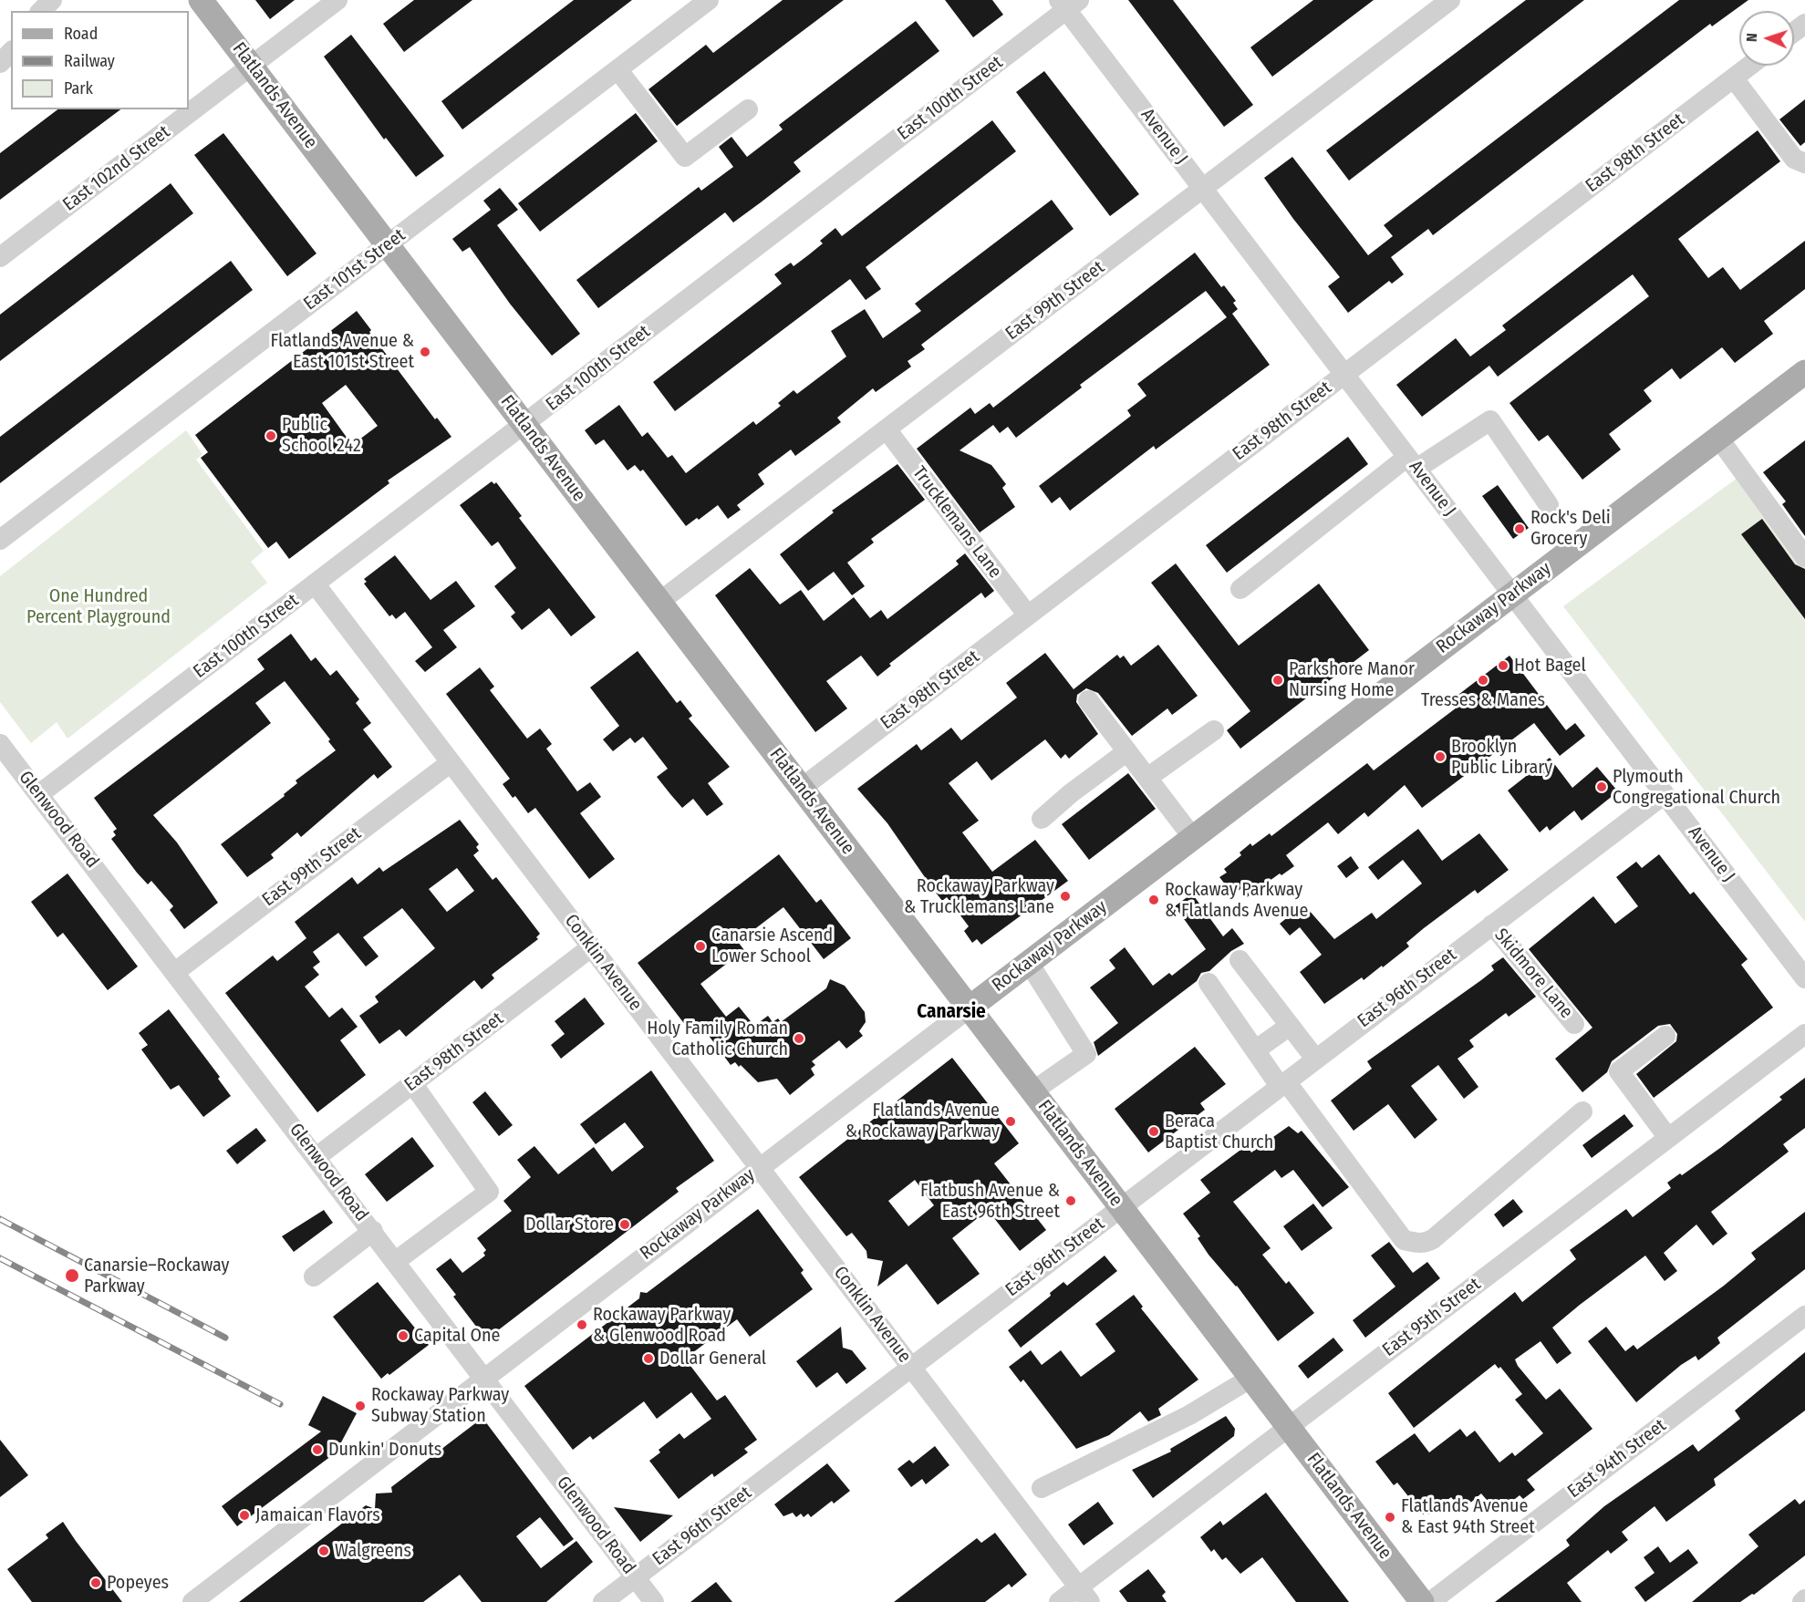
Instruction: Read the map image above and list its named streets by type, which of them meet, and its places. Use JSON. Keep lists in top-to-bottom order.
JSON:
{
  "streets": {
    "main road": ["Flatlands Avenue", "Rockaway Parkway"],
    "street": [
      "East 100th Street",
      "Avenue J",
      "East 98th Street",
      "East 102nd Street",
      "East 101st Street",
      "East 99th Street",
      "Trucklemans Lane",
      "Glenwood Road",
      "Conklin Avenue",
      "Skidmore Lane",
      "East 96th Street",
      "East 95th Street",
      "East 94th Street"
    ]
  },
  "crossings": [
    ["Flatlands Avenue", "East 100th Street"],
    ["Flatlands Avenue", "East 98th Street"],
    ["Flatlands Avenue", "East 102nd Street"],
    ["Flatlands Avenue", "East 101st Street"],
    ["Flatlands Avenue", "East 99th Street"],
    ["Flatlands Avenue", "Rockaway Parkway"],
    ["Flatlands Avenue", "East 96th Street"],
    ["Flatlands Avenue", "East 95th Street"],
    ["East 100th Street", "Avenue J"],
    ["East 100th Street", "Glenwood Road"],
    ["East 100th Street", "Conklin Avenue"],
    ["Avenue J", "East 98th Street"],
    ["Avenue J", "East 99th Street"],
    ["Avenue J", "Rockaway Parkway"],
    ["Avenue J", "East 96th Street"],
    ["East 98th Street", "Trucklemans Lane"],
    ["East 98th Street", "Glenwood Road"],
    ["East 98th Street", "Conklin Avenue"],
    ["East 99th Street", "Trucklemans Lane"],
    ["East 99th Street", "Glenwood Road"],
    ["East 99th Street", "Conklin Avenue"],
    ["Rockaway Parkway", "Glenwood Road"],
    ["Rockaway Parkway", "Conklin Avenue"],
    ["Glenwood Road", "East 96th Street"],
    ["Conklin Avenue", "East 96th Street"],
    ["Conklin Avenue", "East 95th Street"],
    ["Skidmore Lane", "East 96th Street"]
  ],
  "districts": ["Canarsie"],
  "parks": ["One Hundred Percent Playground"],
  "places": [
    "Flatlands Avenue & East 101st Street",
    "Public School 242",
    "Rock's Deli Grocery",
    "Hot Bagel",
    "Parkshore Manor Nursing Home",
    "Tresses & Manes",
    "Brooklyn Public Library",
    "Plymouth Congregational Church",
    "Rockaway Parkway & Trucklemans Lane",
    "Rockaway Parkway & Flatlands Avenue",
    "Canarsie Ascend Lower School",
    "Holy Family Roman Catholic Church",
    "Flatlands Avenue & Rockaway Parkway",
    "Beraca Baptist Church",
    "Flatbush Avenue & East 96th Street",
    "Dollar Store",
    "Canarsie–Rockaway Parkway",
    "Rockaway Parkway & Glenwood Road",
    "Capital One",
    "Dollar General",
    "Rockaway Parkway Subway Station",
    "Dunkin' Donuts",
    "Jamaican Flavors",
    "Flatlands Avenue & East 94th Street",
    "Walgreens",
    "Popeyes"
  ],
  "legend": ["Road", "Railway", "Park"],
  "north": "left"
}
